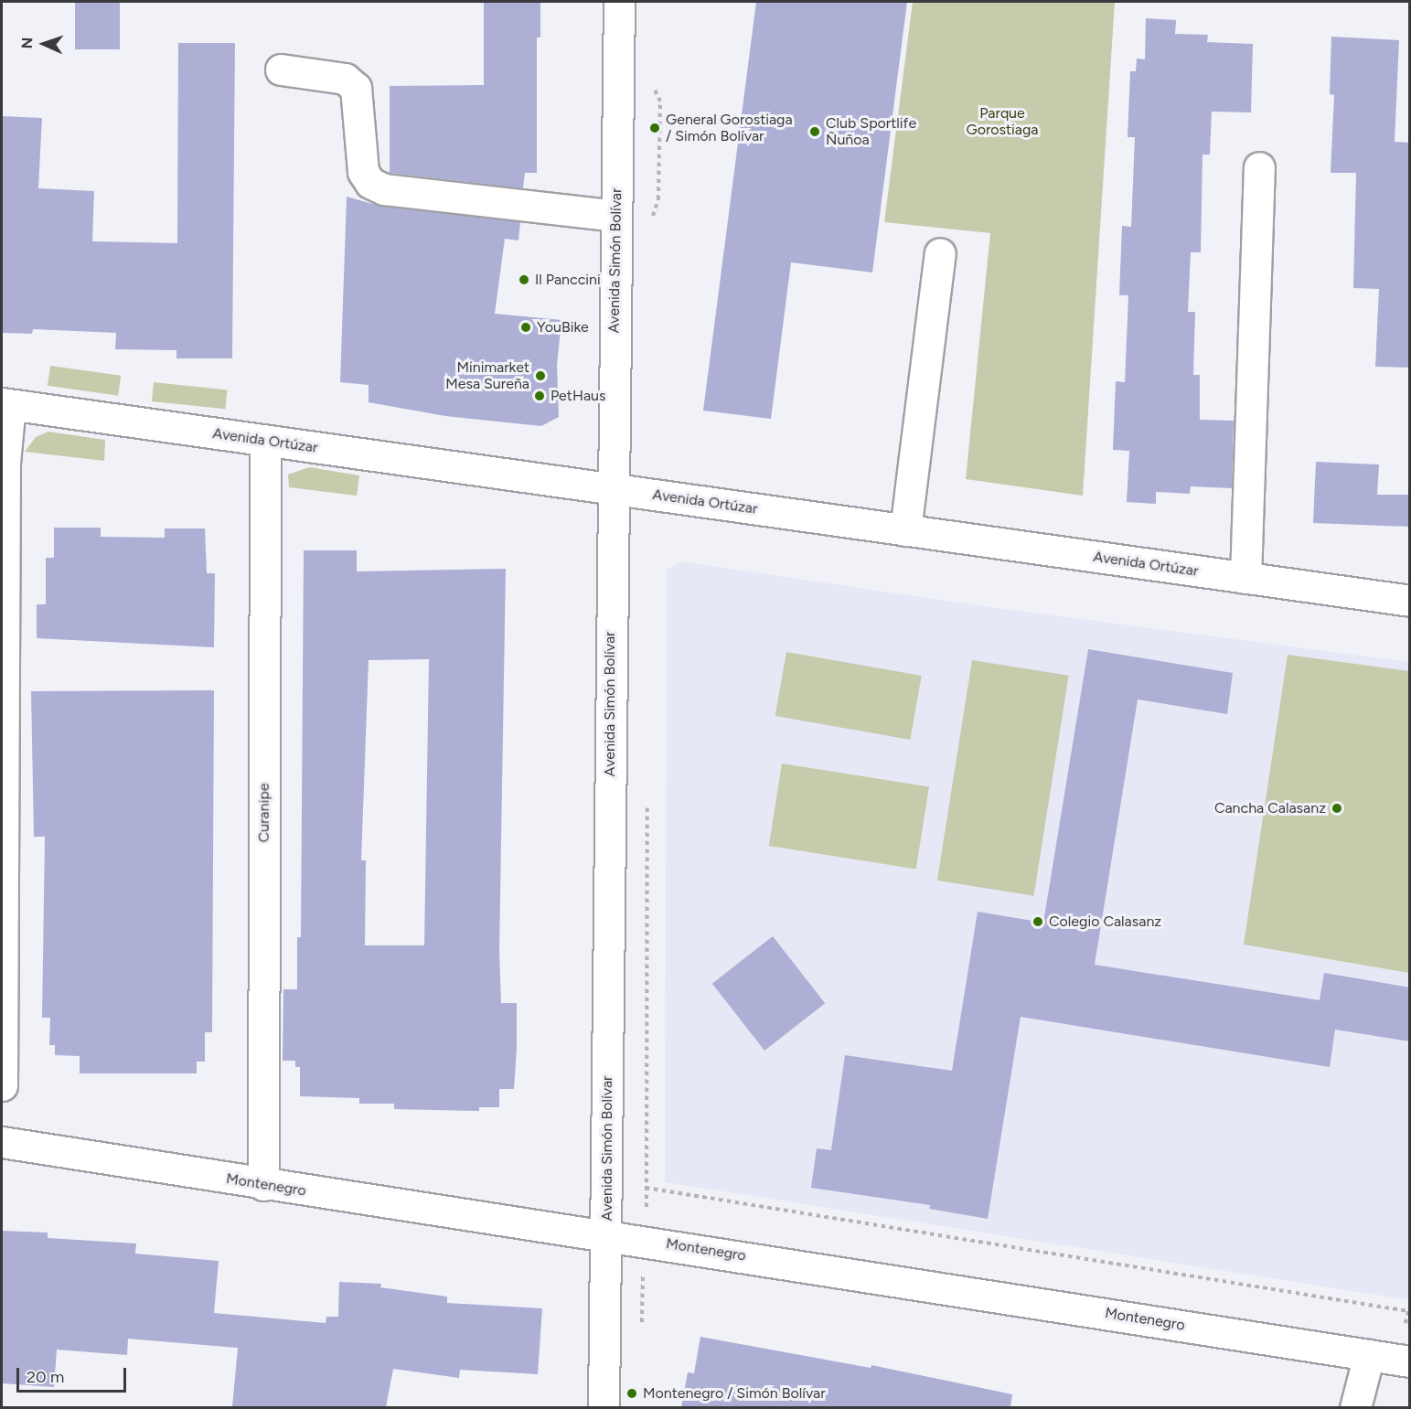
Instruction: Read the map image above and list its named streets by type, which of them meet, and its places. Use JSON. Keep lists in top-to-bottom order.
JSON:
{
  "streets": {
    "street": [
      "Avenida Simón Bolívar",
      "Avenida Ortúzar",
      "Curanipe",
      "Montenegro"
    ]
  },
  "crossings": [
    ["Avenida Simón Bolívar", "Avenida Ortúzar"],
    ["Avenida Simón Bolívar", "Montenegro"],
    ["Avenida Ortúzar", "Curanipe"],
    ["Curanipe", "Montenegro"]
  ],
  "parks": ["Parque Gorostiaga"],
  "places": [
    "General Gorostiaga / Simón Bolívar",
    "Club Sportlife Ñuñoa",
    "Il Panccini",
    "YouBike",
    "Minimarket Mesa Sureña",
    "PetHaus",
    "Cancha Calasanz",
    "Colegio Calasanz",
    "Montenegro / Simón Bolívar"
  ],
  "scale_bar": "20 m",
  "north": "left"
}
